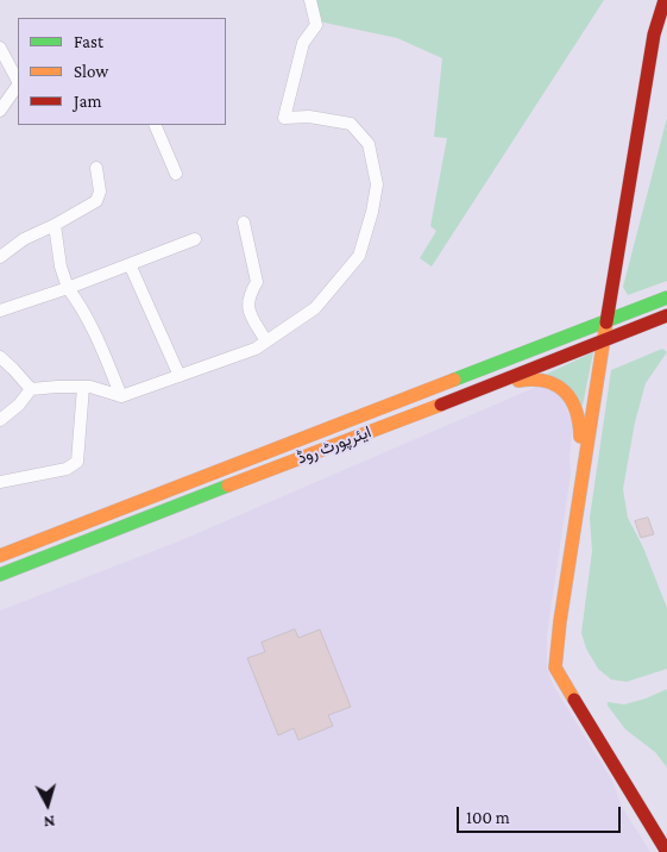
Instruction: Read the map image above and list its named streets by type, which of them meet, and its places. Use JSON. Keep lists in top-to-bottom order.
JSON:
{
  "streets": {
    "main road": ["ایئرپورٹ روڈ"]
  },
  "legend": ["Fast", "Slow", "Jam"],
  "scale_bar": "100 m",
  "north": "bottom"
}
